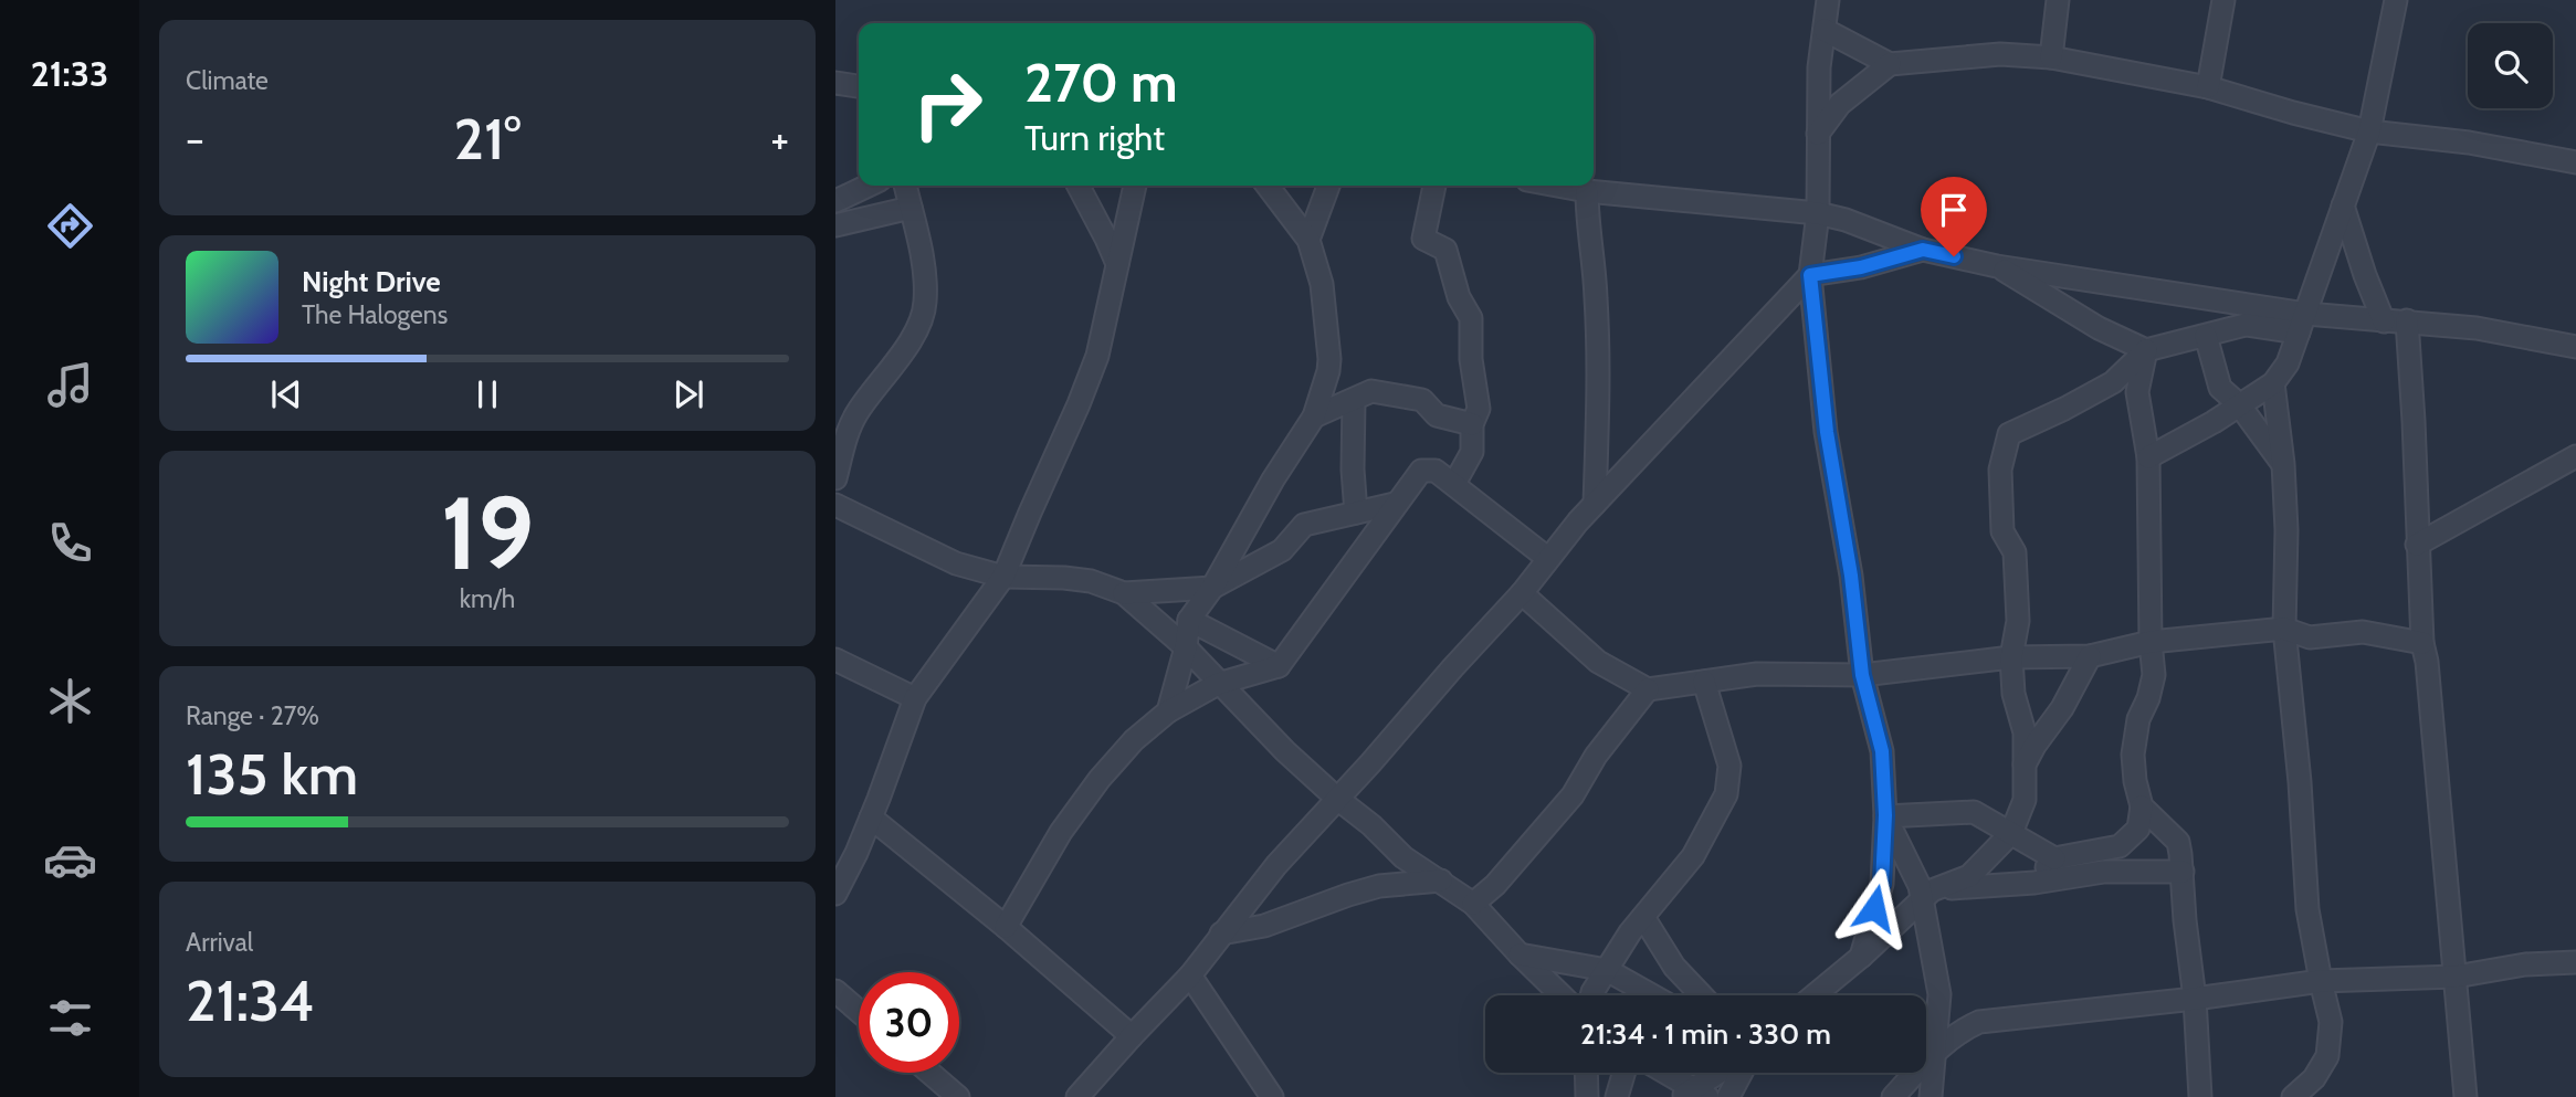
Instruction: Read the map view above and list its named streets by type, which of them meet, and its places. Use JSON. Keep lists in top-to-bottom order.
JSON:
{
  "page": {
    "tabs": "21:33",
    "tile": [
      "Climate",
      ["19", "km/h"],
      ["Range · 27%", "135 km"],
      ["Arrival", "21:34"]
    ],
    "turn": ["270 m", "Turn right"],
    "heat": ["−", "21°", "+"],
    "song": ["Night Drive", "The Halogens"],
    "limit": "30",
    "trip": "21:34 · 1 min · 330 m"
  }
}
